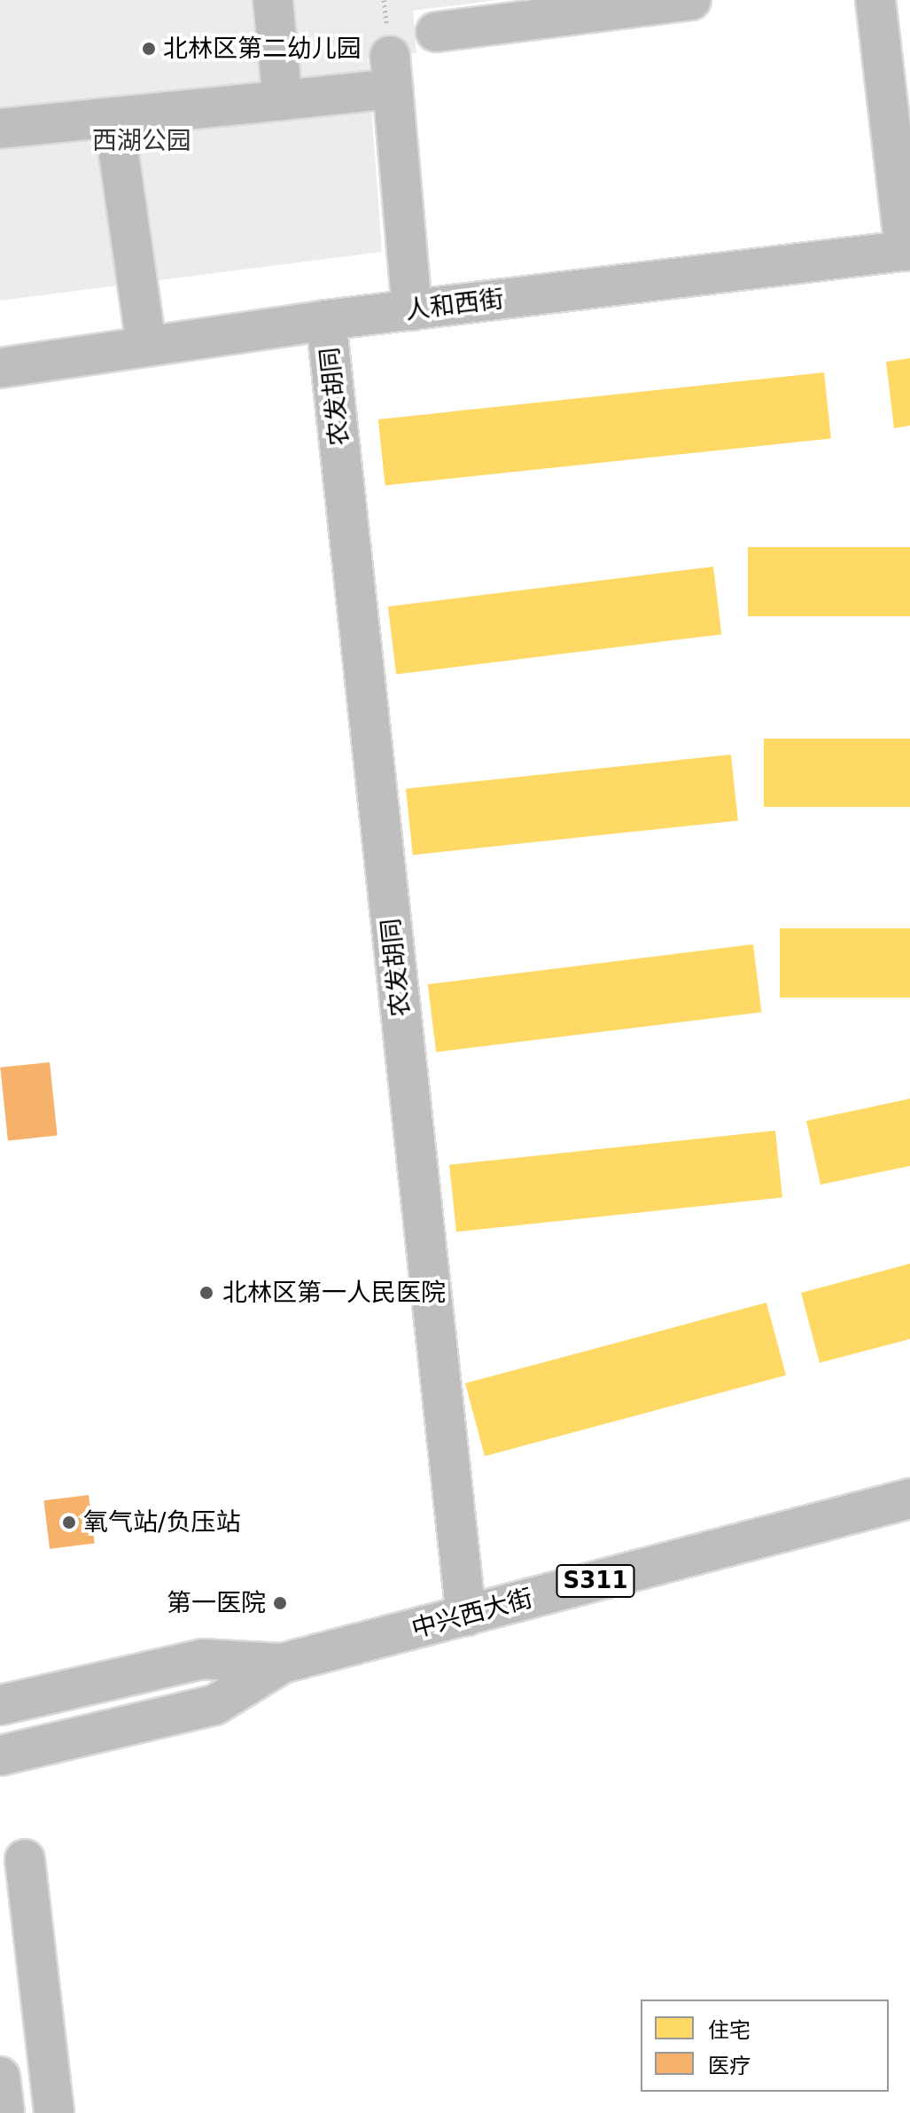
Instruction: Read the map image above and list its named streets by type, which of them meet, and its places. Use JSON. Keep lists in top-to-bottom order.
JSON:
{
  "streets": {
    "street": [
      "人和西街",
      "农发胡同",
      "S311",
      "中兴西大街"
    ]
  },
  "crossings": [
    ["人和西街", "农发胡同"],
    ["农发胡同", "中兴西大街"]
  ],
  "parks": ["西湖公园"],
  "places": [
    "北林区第二幼儿园",
    "北林区第一人民医院",
    "氧气站/负压站",
    "第一医院"
  ],
  "legend": ["住宅", "医疗"]
}
